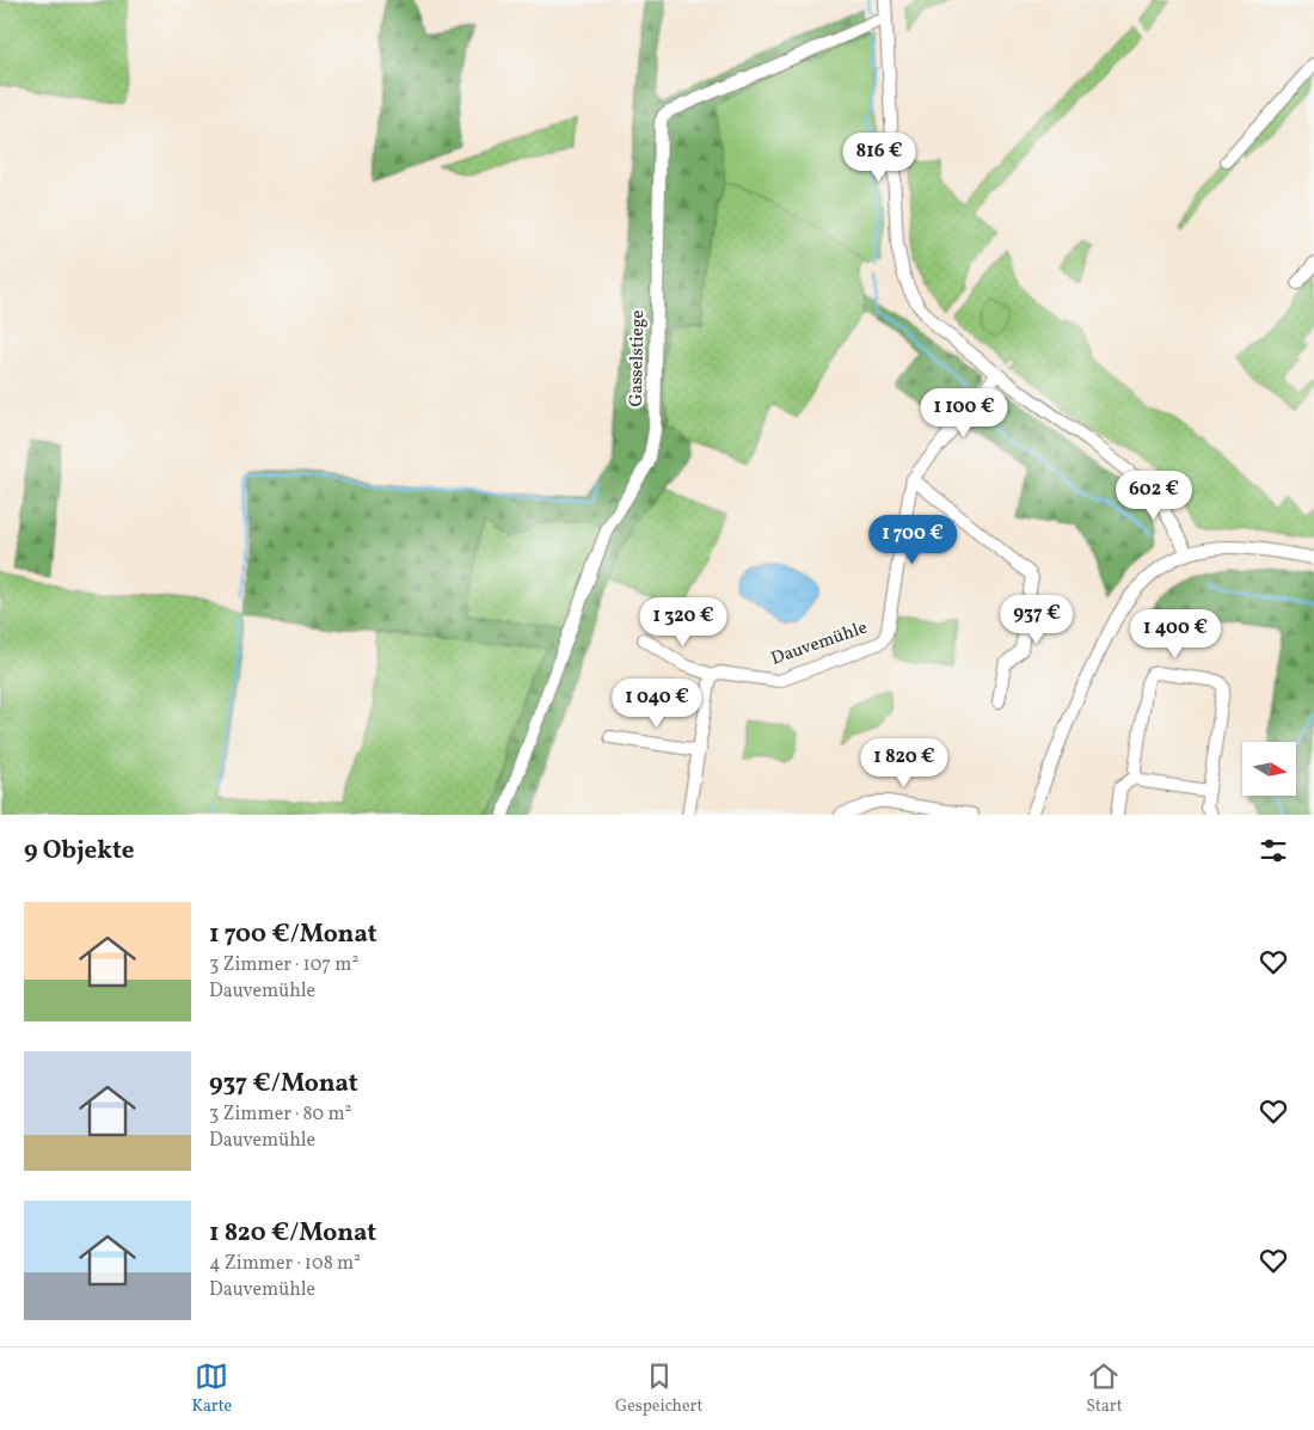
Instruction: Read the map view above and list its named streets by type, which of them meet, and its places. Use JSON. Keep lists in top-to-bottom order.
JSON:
{
  "streets": {
    "street": ["Gasselstiege", "Dauvemühle"]
  },
  "north": "right",
  "page": {
    "price": [
      "816 €",
      "1 100 €",
      "602 €",
      "1 700 €",
      "937 €",
      "1 320 €",
      "1 400 €",
      "1 040 €",
      "1 820 €"
    ],
    "heading": "9 Objekte",
    "list": [
      {
        "name": "1 700 €/Monat",
        "note": "3 Zimmer · 107 m² · Dauvemühle"
      },
      {
        "name": "937 €/Monat",
        "note": "3 Zimmer · 80 m² · Dauvemühle"
      },
      {
        "name": "1 820 €/Monat",
        "note": "4 Zimmer · 108 m² · Dauvemühle"
      }
    ],
    "tabs": ["Karte", "Gespeichert", "Start"]
  }
}
